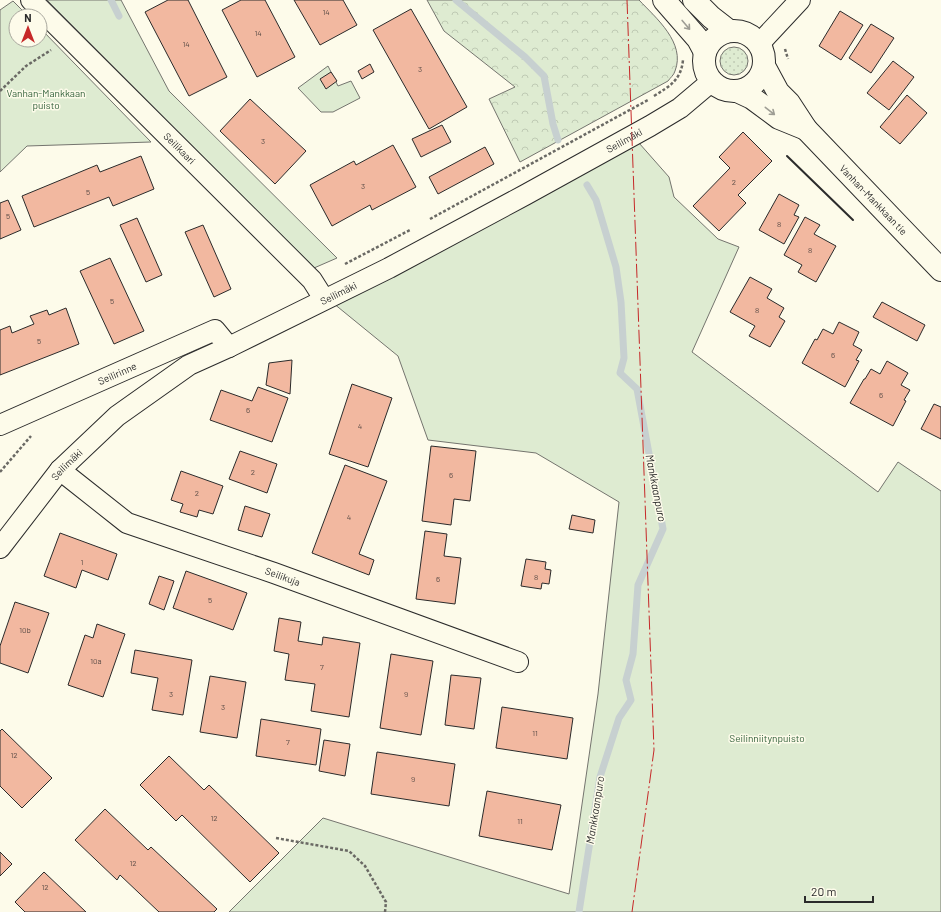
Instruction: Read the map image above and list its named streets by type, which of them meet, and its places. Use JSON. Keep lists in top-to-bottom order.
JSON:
{
  "streets": {
    "main road": ["Vanhan-Mankkaan tie"],
    "street": [
      "Seilimäki",
      "Seilikaari",
      "Seilirinne",
      "Seilikuja"
    ]
  },
  "crossings": [
    ["Seilimäki", "Seilikaari"],
    ["Seilimäki", "Vanhan-Mankkaan tie"],
    ["Seilimäki", "Seilirinne"],
    ["Seilimäki", "Seilikuja"]
  ],
  "water": ["Mankkaanpuro"],
  "parks": ["Vanhan-Mankkaan puisto", "Seilinniitynpuisto"],
  "house_numbers": [
    "14",
    "14",
    "14",
    "3",
    "3",
    "2",
    "3",
    "5",
    "5",
    "8",
    "8",
    "5",
    "8",
    "5",
    "6",
    "6",
    "6",
    "4",
    "2",
    "6",
    "2",
    "4",
    "1",
    "8",
    "6",
    "5",
    "10b",
    "10a",
    "7",
    "3",
    "9",
    "3",
    "11",
    "7",
    "12",
    "9",
    "12",
    "11",
    "12",
    "12"
  ],
  "scale_bar": "20 m",
  "north": "top"
}
